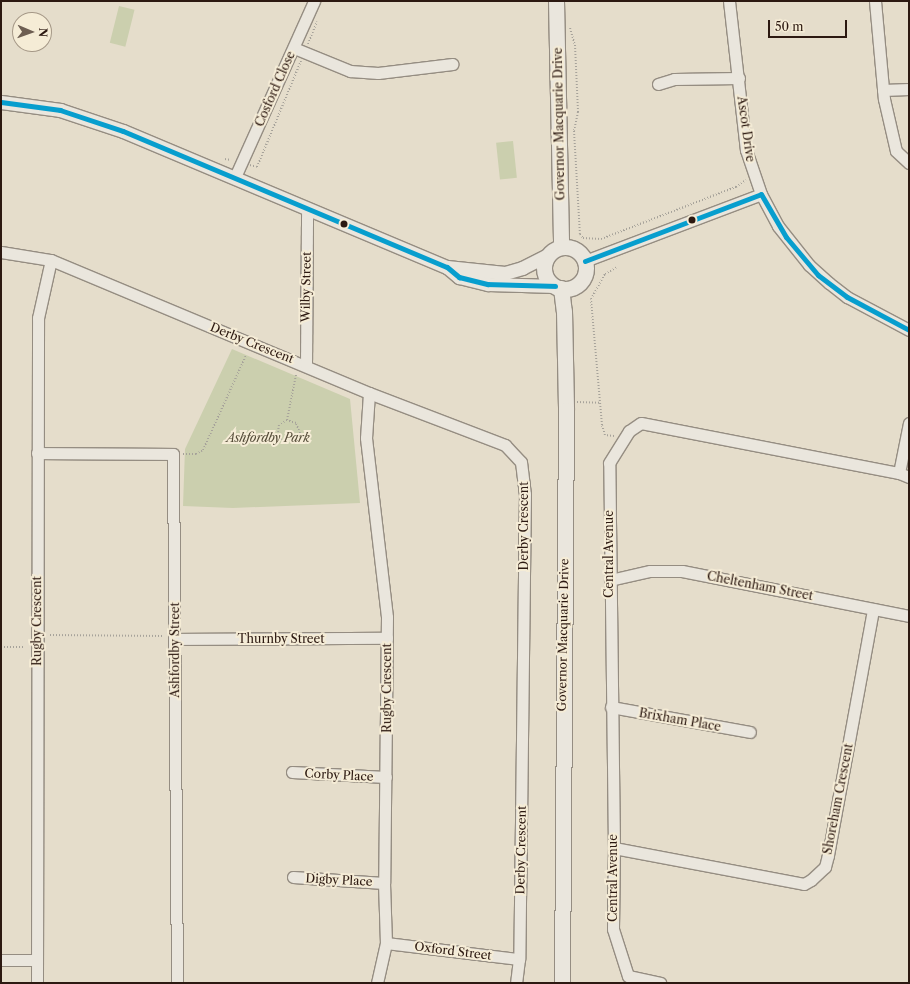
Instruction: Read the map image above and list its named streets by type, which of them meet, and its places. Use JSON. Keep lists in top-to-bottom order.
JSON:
{
  "streets": {
    "main road": ["Governor Macquarie Drive"],
    "street": [
      "Cosford Close",
      "Ascot Drive",
      "Wilby Street",
      "Derby Crescent",
      "Central Avenue",
      "Cheltenham Street",
      "Rugby Crescent",
      "Thurnby Street",
      "Ashfordby Street",
      "Brixham Place",
      "Corby Place",
      "Shoreham Crescent",
      "Digby Place",
      "Oxford Street"
    ]
  },
  "crossings": [
    ["Wilby Street", "Derby Crescent"],
    ["Derby Crescent", "Rugby Crescent"],
    ["Derby Crescent", "Oxford Street"],
    ["Central Avenue", "Cheltenham Street"],
    ["Central Avenue", "Brixham Place"],
    ["Central Avenue", "Shoreham Crescent"],
    ["Cheltenham Street", "Shoreham Crescent"],
    ["Rugby Crescent", "Thurnby Street"],
    ["Rugby Crescent", "Corby Place"],
    ["Rugby Crescent", "Digby Place"],
    ["Rugby Crescent", "Oxford Street"],
    ["Thurnby Street", "Ashfordby Street"]
  ],
  "parks": ["Ashfordby Park"],
  "scale_bar": "50 m",
  "north": "right"
}
